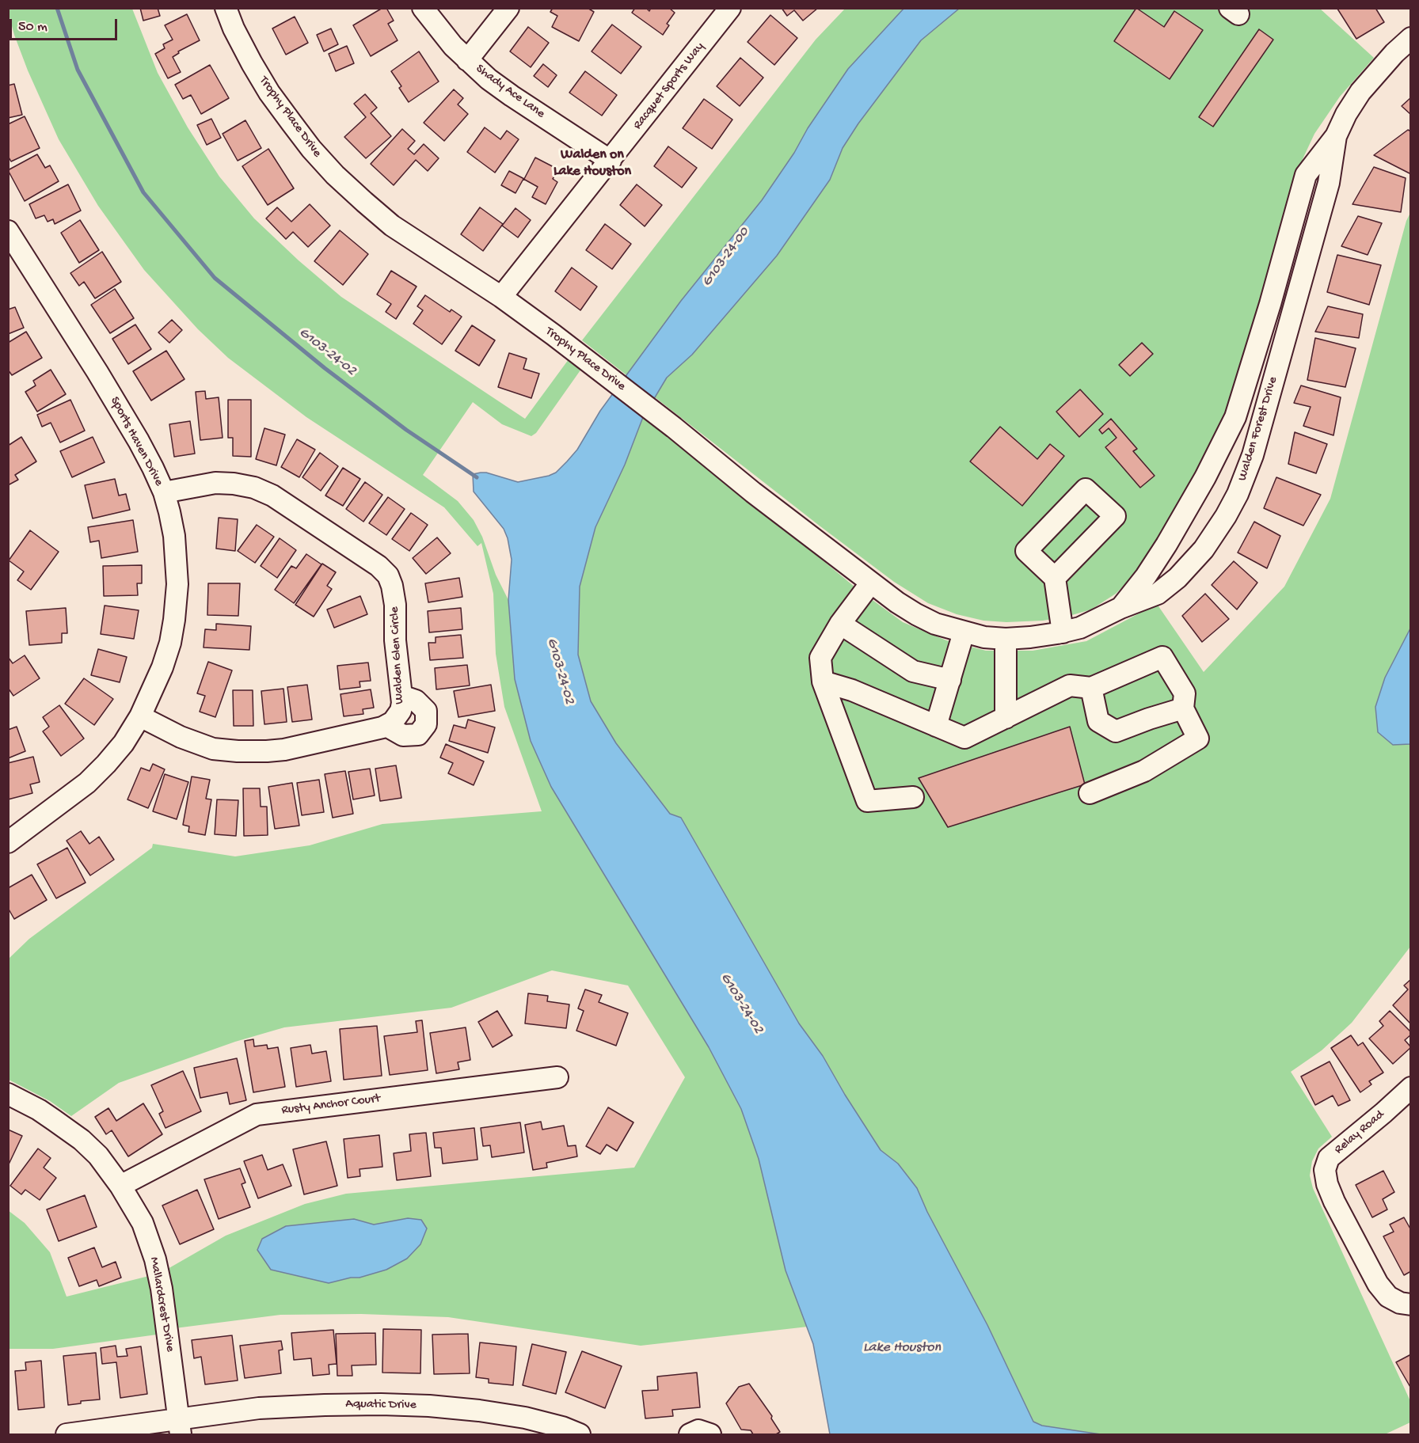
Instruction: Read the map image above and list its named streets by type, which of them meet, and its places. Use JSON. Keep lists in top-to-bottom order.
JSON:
{
  "streets": {
    "street": [
      "Racquet Sports Way",
      "Shady Ace Lane",
      "Trophy Place Drive",
      "Walden Forest Drive",
      "Sports Haven Drive",
      "Walden Glen Circle",
      "Rusty Anchor Court",
      "Relay Road",
      "Mallardcrest Drive",
      "Aquatic Drive"
    ]
  },
  "crossings": [
    ["Racquet Sports Way", "Shady Ace Lane"],
    ["Racquet Sports Way", "Trophy Place Drive"],
    ["Trophy Place Drive", "Walden Forest Drive"],
    ["Sports Haven Drive", "Walden Glen Circle"],
    ["Rusty Anchor Court", "Mallardcrest Drive"],
    ["Mallardcrest Drive", "Aquatic Drive"]
  ],
  "districts": ["Walden on Lake Houston"],
  "water": ["G103-24-00", "G103-24-02", "Lake Houston"],
  "scale_bar": "50 m"
}
